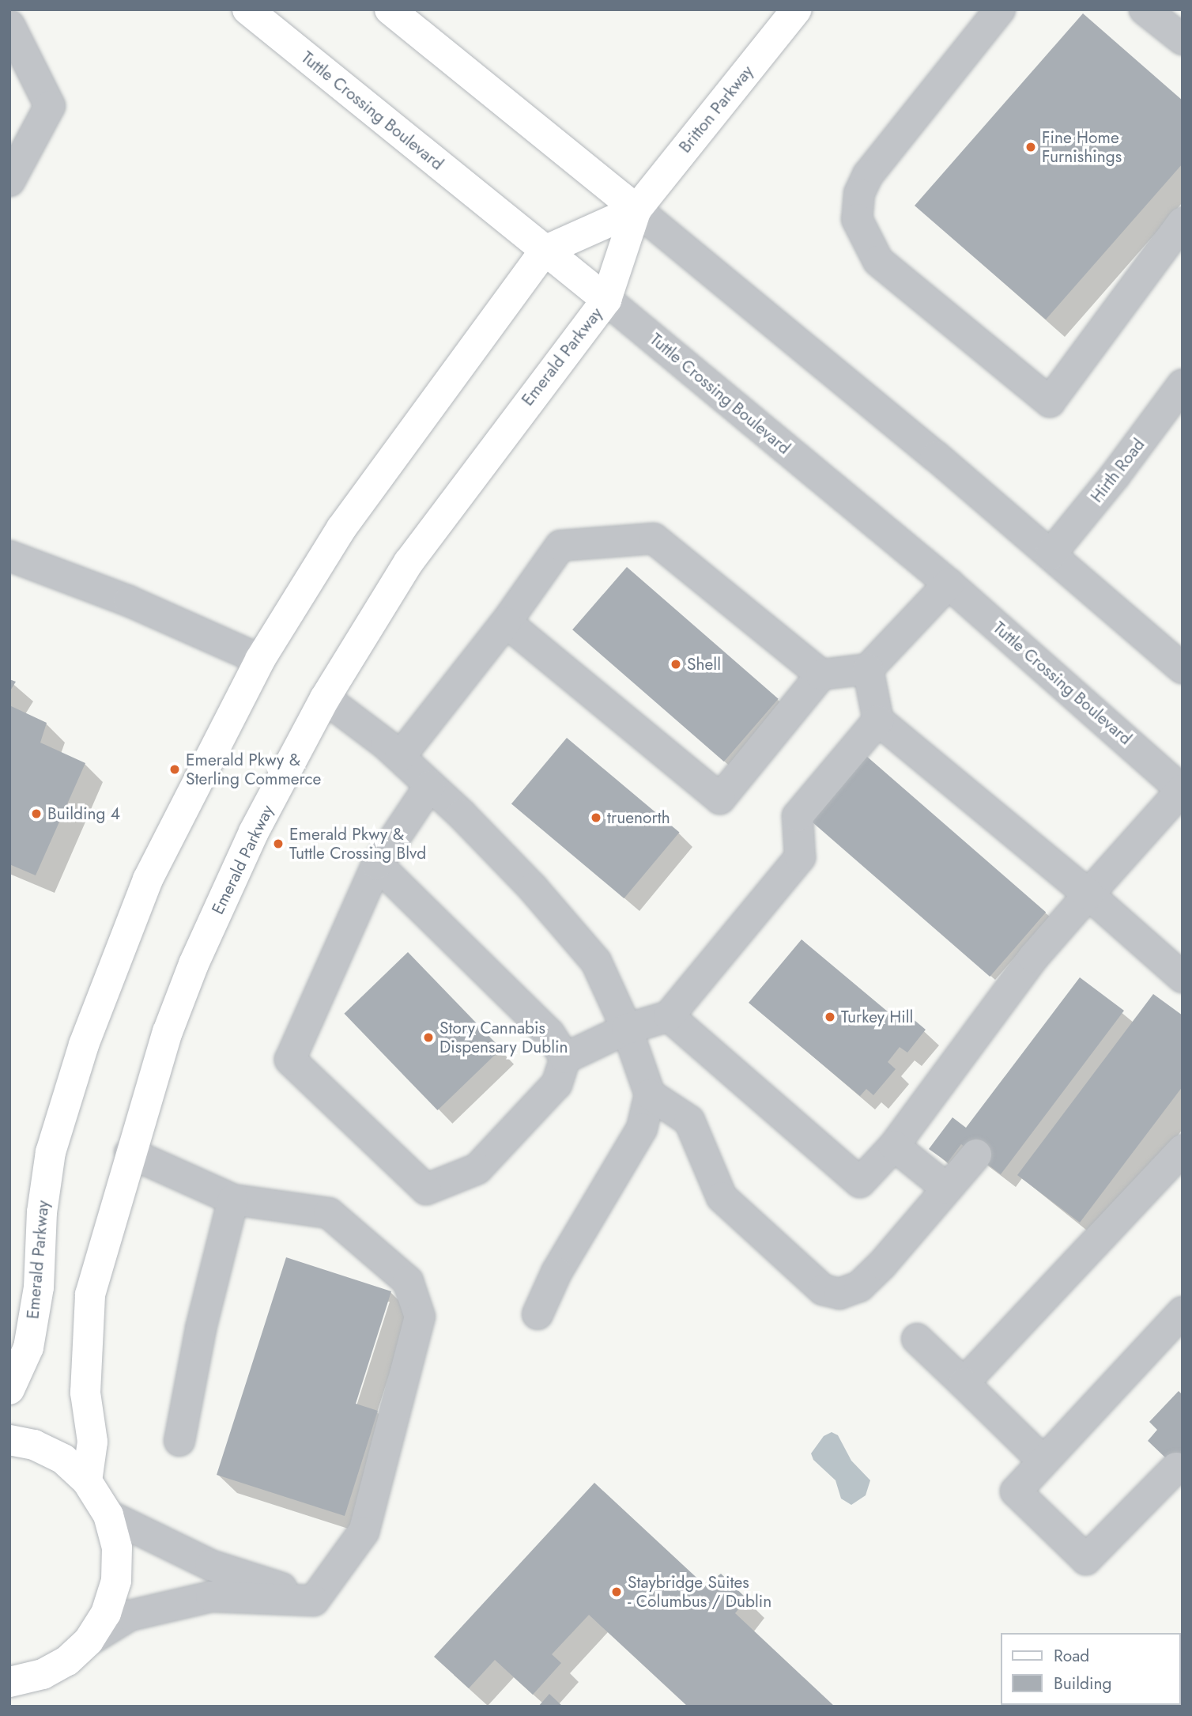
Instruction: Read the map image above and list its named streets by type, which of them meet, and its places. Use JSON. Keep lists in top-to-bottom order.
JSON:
{
  "streets": {
    "main road": ["Britton Parkway", "Tuttle Crossing Boulevard", "Emerald Parkway"],
    "street": ["Hirth Road"]
  },
  "crossings": [
    ["Britton Parkway", "Emerald Parkway"],
    ["Tuttle Crossing Boulevard", "Emerald Parkway"]
  ],
  "places": [
    "Fine Home Furnishings",
    "Shell",
    "Emerald Pkwy & Sterling Commerce",
    "Building 4",
    "truenorth",
    "Emerald Pkwy & Tuttle Crossing Blvd",
    "Turkey Hill",
    "Story Cannabis Dispensary Dublin",
    "Staybridge Suites - Columbus / Dublin"
  ],
  "legend": ["Road", "Building"]
}
